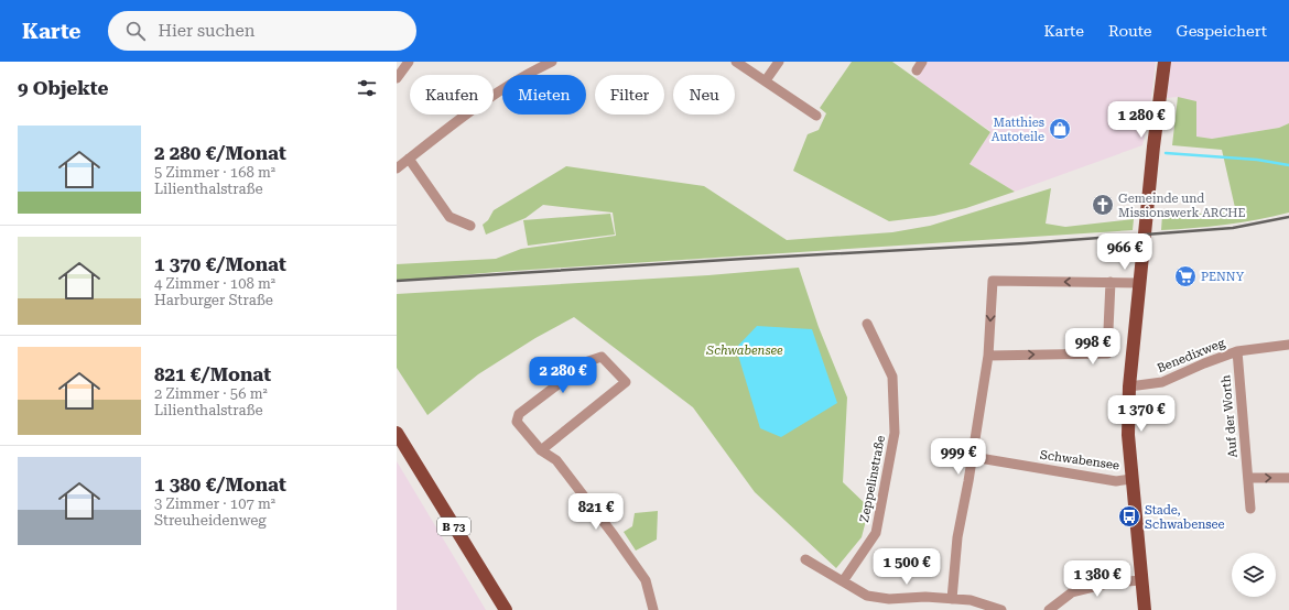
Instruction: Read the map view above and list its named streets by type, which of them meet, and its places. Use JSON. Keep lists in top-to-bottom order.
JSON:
{
  "streets": {
    "main road": ["B 73"],
    "street": [
      "Benedixweg",
      "Auf der Worth",
      "Schwabensee",
      "Zeppelinstraße"
    ]
  },
  "crossings": [
    ["Benedixweg", "Auf der Worth"]
  ],
  "parks": ["Schwabensee"],
  "places": {
    "shop": ["Matthies Autoteile"],
    "church": ["Gemeinde und Missionswerk ARCHE"],
    "supermarket": ["PENNY"],
    "bus stop": ["Stade, Schwabensee"]
  },
  "page": {
    "header": "Karte",
    "search": "Hier suchen",
    "nav": ["Karte", "Route", "Gespeichert"],
    "heading": "9 Objekte",
    "chip": [
      "Kaufen",
      "Mieten",
      "Filter",
      "Neu"
    ],
    "price": [
      "1 280 €",
      "966 €",
      "998 €",
      "2 280 €",
      "1 370 €",
      "999 €",
      "821 €",
      "1 500 €",
      "1 380 €"
    ],
    "list": [
      {
        "name": "2 280 €/Monat",
        "note": "5 Zimmer · 168 m² · Lilienthalstraße"
      },
      {
        "name": "1 370 €/Monat",
        "note": "4 Zimmer · 108 m² · Harburger Straße"
      },
      {
        "name": "821 €/Monat",
        "note": "2 Zimmer · 56 m² · Lilienthalstraße"
      },
      {
        "name": "1 380 €/Monat",
        "note": "3 Zimmer · 107 m² · Streuheidenweg"
      }
    ]
  }
}
